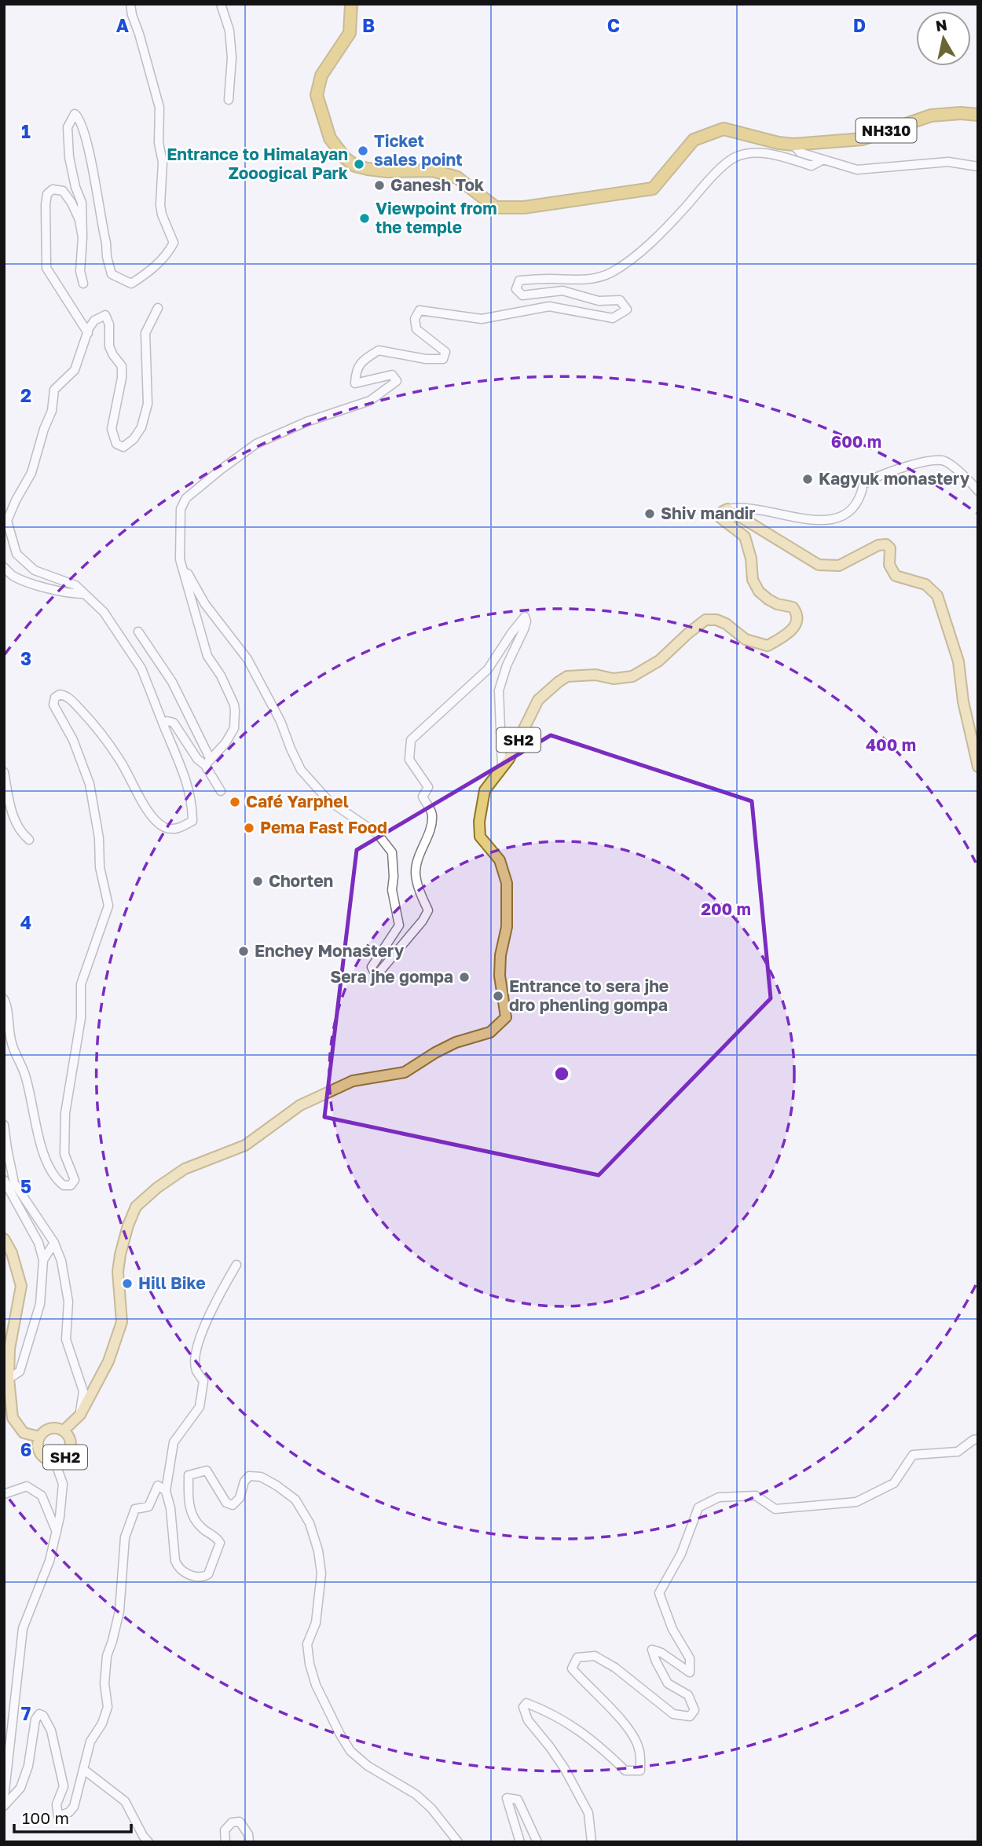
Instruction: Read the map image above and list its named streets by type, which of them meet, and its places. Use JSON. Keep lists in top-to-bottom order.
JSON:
{
  "streets": {
    "highway": ["NH310"],
    "main road": ["SH2"]
  },
  "places": [
    "Ticket sales point",
    "Entrance to Himalayan Zooogical Park",
    "Ganesh Tok",
    "Viewpoint from the temple",
    "Kagyuk monastery",
    "Shiv mandir",
    "Café Yarphel",
    "Pema Fast Food",
    "Chorten",
    "Enchey Monastery",
    "Sera jhe gompa",
    "Entrance to sera jhe dro phenling gompa",
    "Hill Bike"
  ],
  "scale_bar": "100 m",
  "north": "top",
  "grid": {
    "columns": [
      "A",
      "B",
      "C",
      "D"
    ],
    "rows": [
      "1",
      "2",
      "3",
      "4",
      "5",
      "6",
      "7"
    ]
  },
  "rings": ["600 m", "400 m", "200 m"]
}
